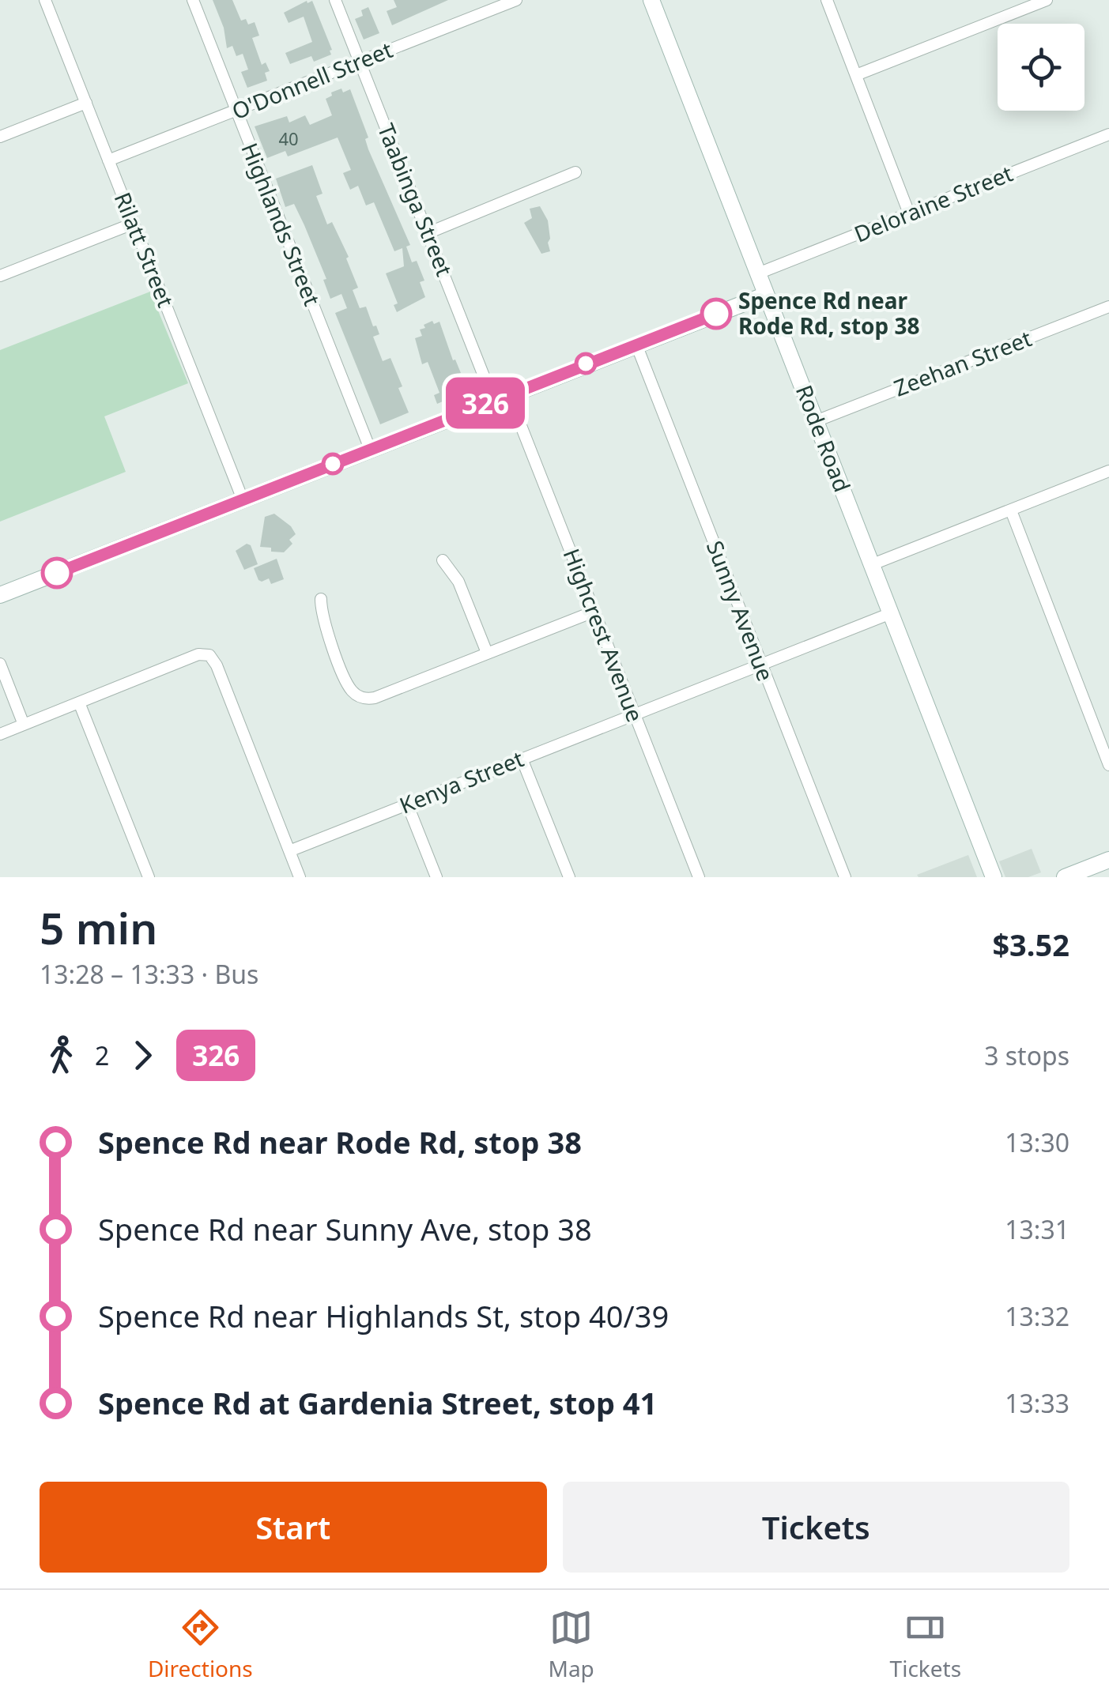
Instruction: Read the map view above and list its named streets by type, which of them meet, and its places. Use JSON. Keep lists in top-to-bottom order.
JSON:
{
  "streets": {
    "main road": ["Rode Road"],
    "street": [
      "O'Donnell Street",
      "Taabinga Street",
      "Deloraine Street",
      "Highlands Street",
      "Rilatt Street",
      "Zeehan Street",
      "Sunny Avenue",
      "Highcrest Avenue",
      "Kenya Street"
    ]
  },
  "crossings": [
    ["O'Donnell Street", "Taabinga Street"],
    ["O'Donnell Street", "Highlands Street"],
    ["O'Donnell Street", "Rilatt Street"],
    ["Taabinga Street", "Highcrest Avenue"],
    ["Deloraine Street", "Rode Road"],
    ["Zeehan Street", "Rode Road"],
    ["Rode Road", "Kenya Street"],
    ["Sunny Avenue", "Kenya Street"],
    ["Highcrest Avenue", "Kenya Street"]
  ],
  "places": ["Spence Rd near Rode Rd, stop 38"],
  "lines": ["bus line 326"],
  "house_numbers": ["40"],
  "page": {
    "on_map": "326",
    "heading": ["5 min", "13:28 – 13:33 · Bus", "$3.52"],
    "legs": ["2", "326", "3 stops"],
    "list": [
      {
        "name": "Spence Rd near Rode Rd, stop 38",
        "value": "13:30"
      },
      {
        "name": "Spence Rd near Sunny Ave, stop 38",
        "value": "13:31"
      },
      {
        "name": "Spence Rd near Highlands St, stop 40/39",
        "value": "13:32"
      },
      {
        "name": "Spence Rd at Gardenia Street, stop 41",
        "value": "13:33"
      }
    ],
    "buttons": ["Start", "Tickets"],
    "tabs": ["Directions", "Map", "Tickets"]
  }
}
